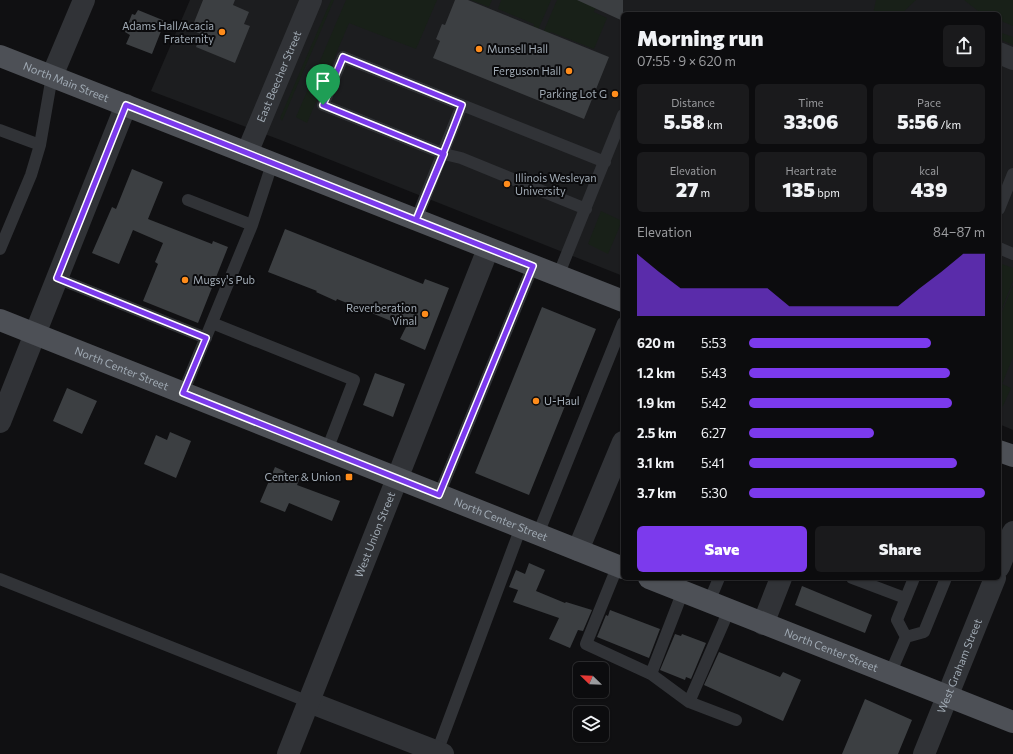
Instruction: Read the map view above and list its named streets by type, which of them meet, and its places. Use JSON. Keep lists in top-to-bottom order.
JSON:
{
  "streets": {
    "main road": ["North Main Street", "North Center Street"],
    "street": ["East Beecher Street", "West Union Street", "West Graham Street"]
  },
  "crossings": [
    ["East Beecher Street", "North Main Street"],
    ["North Main Street", "West Union Street"],
    ["North Center Street", "West Union Street"],
    ["North Center Street", "West Graham Street"]
  ],
  "places": {
    "other": [
      "Adams Hall/Acacia Fraternity",
      "Munsell Hall",
      "Ferguson Hall",
      "Parking Lot G",
      "Illinois Wesleyan University",
      "Mugsy's Pub",
      "Reverberation Vinal",
      "U-Haul"
    ],
    "transit": ["Center & Union"]
  },
  "north": "top left",
  "page": {
    "heading": ["Morning run", "07:55 · 9 × 620 m"],
    "stats": [
      ["Distance", "5.58 km"],
      ["Time", "33:06"],
      ["Pace", "5:56 /km"],
      ["Elevation", "27 m"],
      ["Heart rate", "135 bpm"],
      ["kcal", "439"]
    ],
    "chart": ["Elevation", "84–87 m"],
    "list": [
      {
        "name": "620 m",
        "note": "5:53"
      },
      {
        "name": "1.2 km",
        "note": "5:43"
      },
      {
        "name": "1.9 km",
        "note": "5:42"
      },
      {
        "name": "2.5 km",
        "note": "6:27"
      },
      {
        "name": "3.1 km",
        "note": "5:41"
      },
      {
        "name": "3.7 km",
        "note": "5:30"
      }
    ],
    "buttons": ["Save", "Share"]
  }
}
